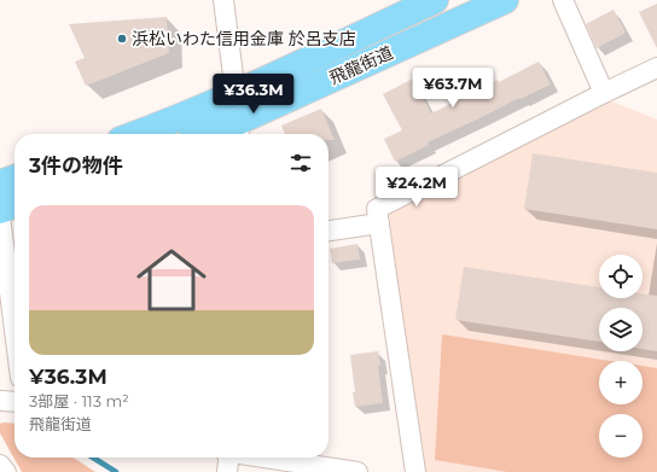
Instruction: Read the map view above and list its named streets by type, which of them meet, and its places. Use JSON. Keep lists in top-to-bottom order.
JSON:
{
  "streets": {
    "highway": ["飛龍街道"]
  },
  "places": ["浜松いわた信用金庫 於呂支店"],
  "page": {
    "price": ["¥63.7M", "¥36.3M", "¥24.2M"],
    "heading": "3件の物件",
    "list": [
      {
        "name": "¥36.3M",
        "note": "3部屋 · 113 m² · 飛龍街道"
      }
    ],
    "map_buttons": ["+", "−"]
  }
}
